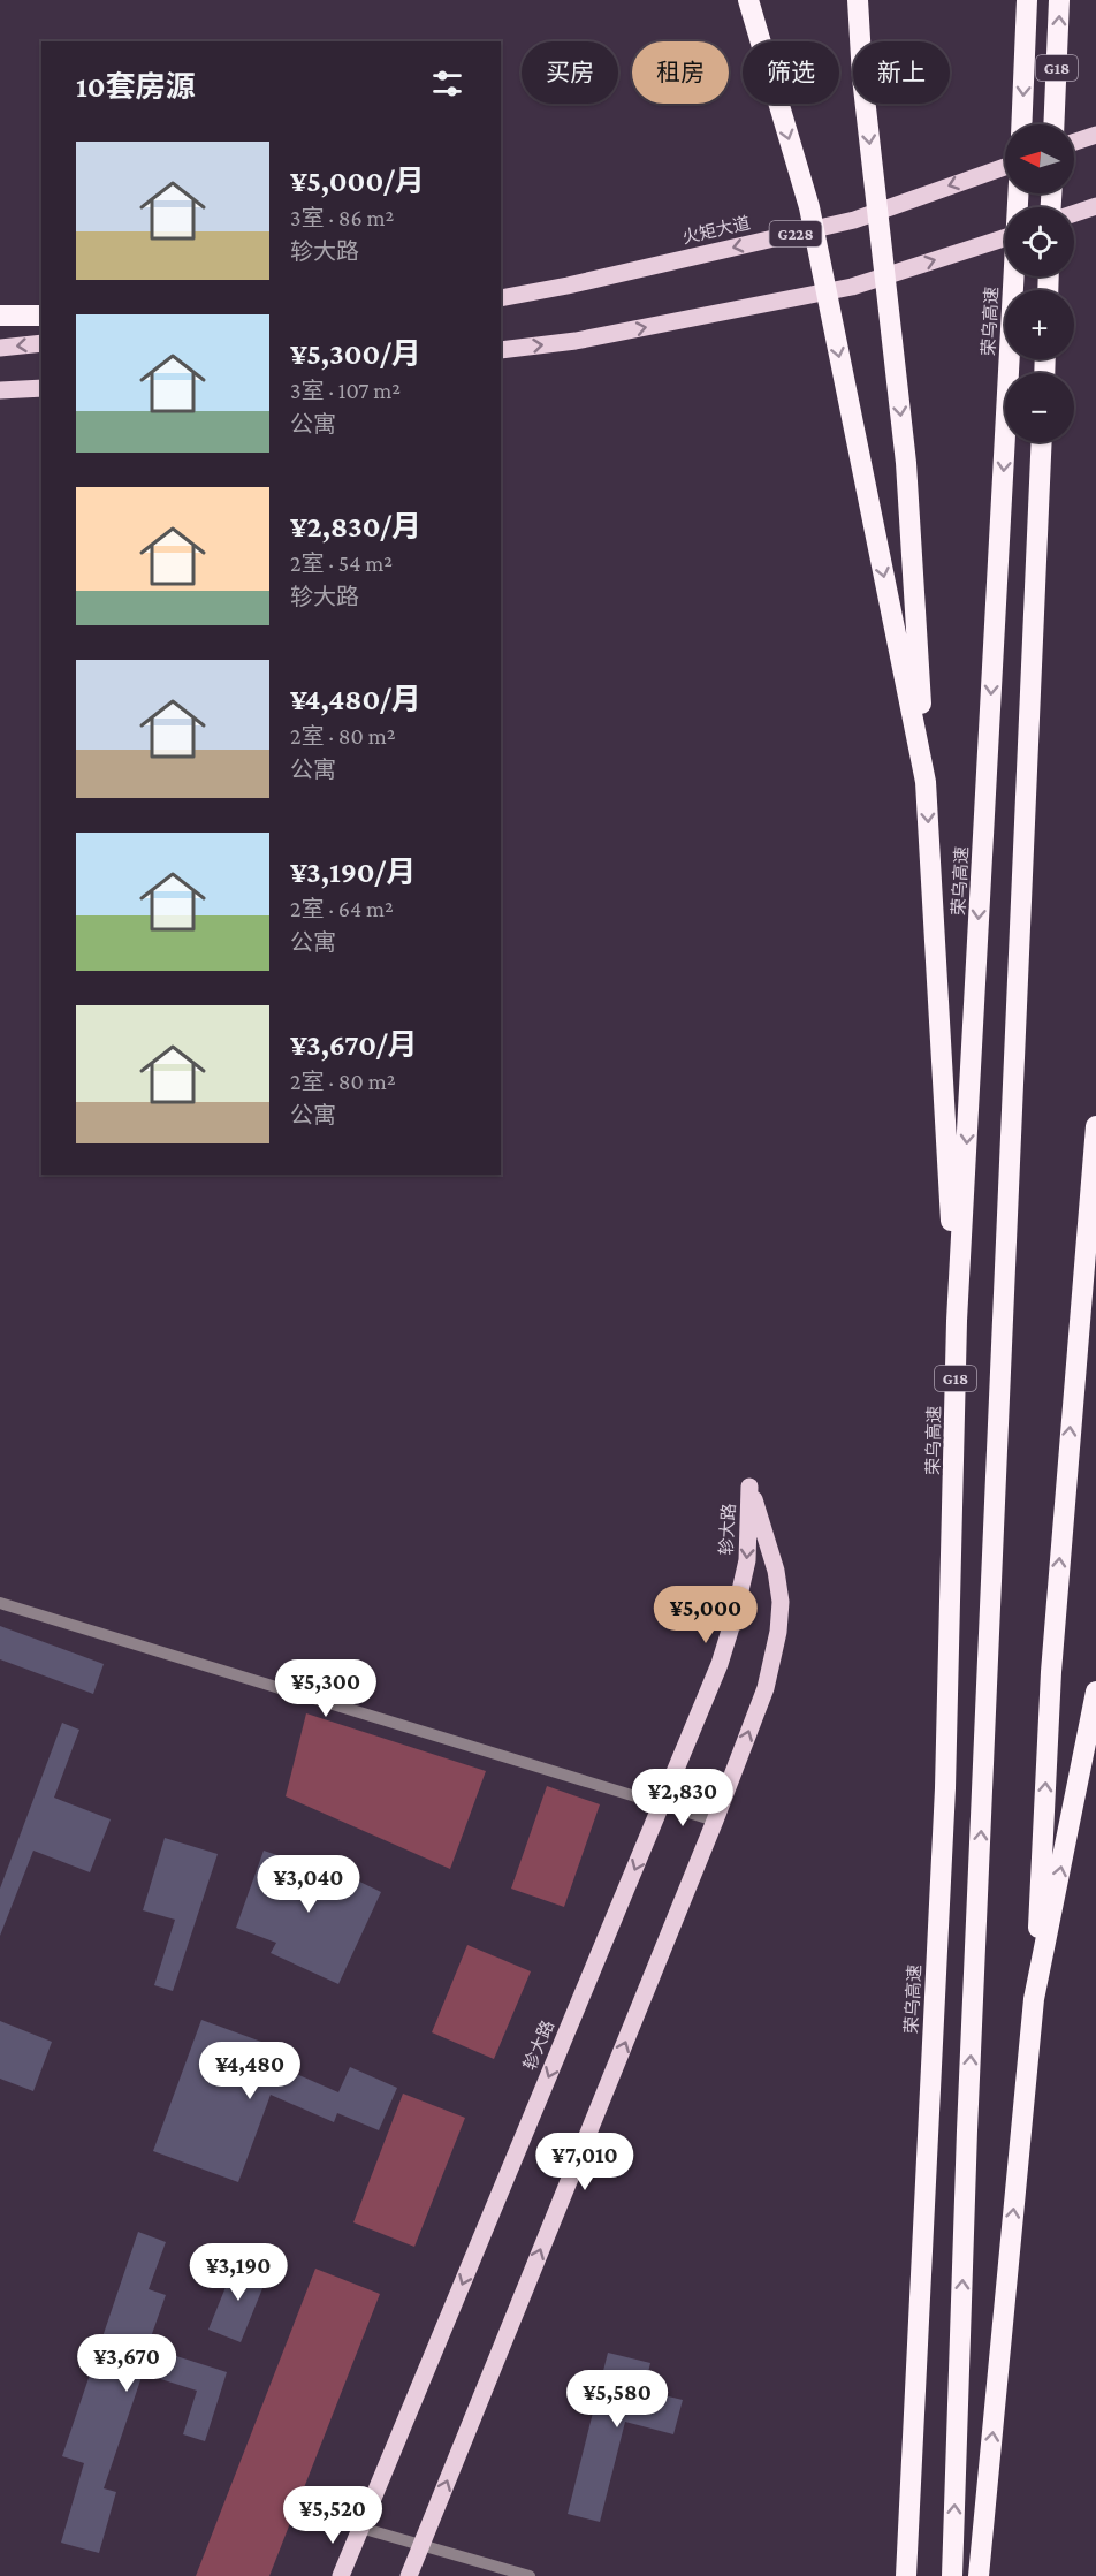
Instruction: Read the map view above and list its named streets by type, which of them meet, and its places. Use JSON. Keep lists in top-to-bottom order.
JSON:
{
  "streets": {
    "highway": ["G18", "荣乌高速"],
    "main road": ["火矩大道", "G228", "轸大路"]
  },
  "north": "left",
  "page": {
    "chip": [
      "买房",
      "租房",
      "筛选",
      "新上"
    ],
    "heading": "10套房源",
    "map_buttons": ["+", "−"],
    "list": [
      {
        "name": "¥5,000/月",
        "note": "3室 · 86 m² · 轸大路"
      },
      {
        "name": "¥5,300/月",
        "note": "3室 · 107 m² · 公寓"
      },
      {
        "name": "¥2,830/月",
        "note": "2室 · 54 m² · 轸大路"
      },
      {
        "name": "¥4,480/月",
        "note": "2室 · 80 m² · 公寓"
      },
      {
        "name": "¥3,190/月",
        "note": "2室 · 64 m² · 公寓"
      },
      {
        "name": "¥3,670/月",
        "note": "2室 · 80 m² · 公寓"
      }
    ],
    "price": [
      "¥5,000",
      "¥5,300",
      "¥2,830",
      "¥3,040",
      "¥4,480",
      "¥7,010",
      "¥3,190",
      "¥3,670",
      "¥5,580",
      "¥5,520"
    ]
  }
}
